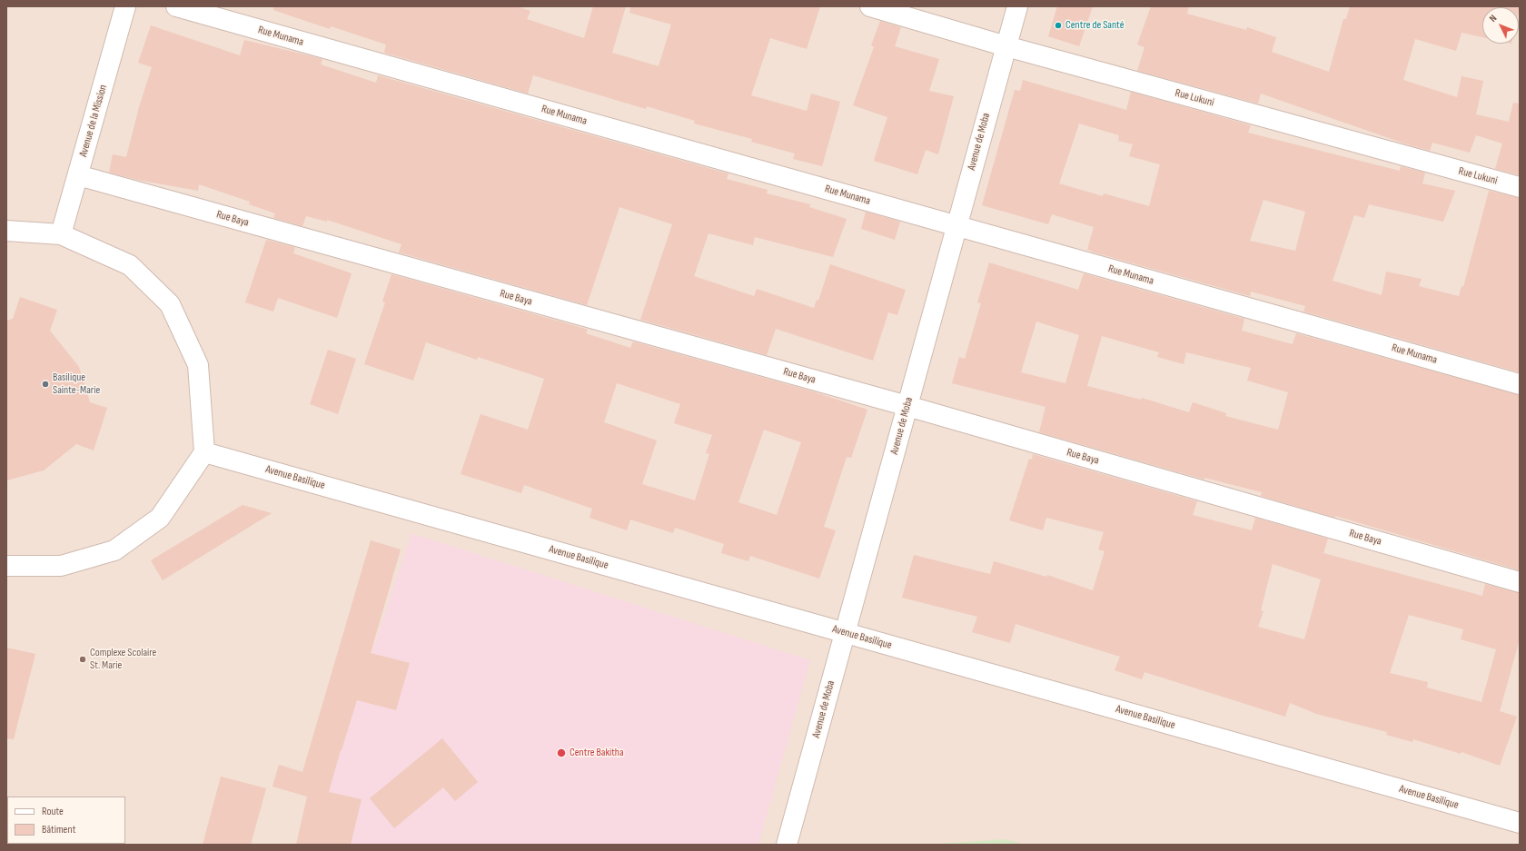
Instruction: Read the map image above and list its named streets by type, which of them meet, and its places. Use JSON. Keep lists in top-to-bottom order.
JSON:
{
  "streets": {
    "street": [
      "Rue Munama",
      "Rue Lukuni",
      "Avenue de la Mission",
      "Avenue de Moba",
      "Rue Baya",
      "Avenue Basilique"
    ]
  },
  "crossings": [
    ["Rue Munama", "Avenue de Moba"],
    ["Rue Lukuni", "Avenue de Moba"],
    ["Avenue de la Mission", "Rue Baya"],
    ["Avenue de Moba", "Rue Baya"],
    ["Avenue de Moba", "Avenue Basilique"]
  ],
  "places": [
    "Centre de Santé",
    "Basilique Sainte-Marie",
    "Complexe Scolaire St. Marie",
    "Centre Bakitha"
  ],
  "legend": ["Route", "Bâtiment"],
  "north": "top left"
}
